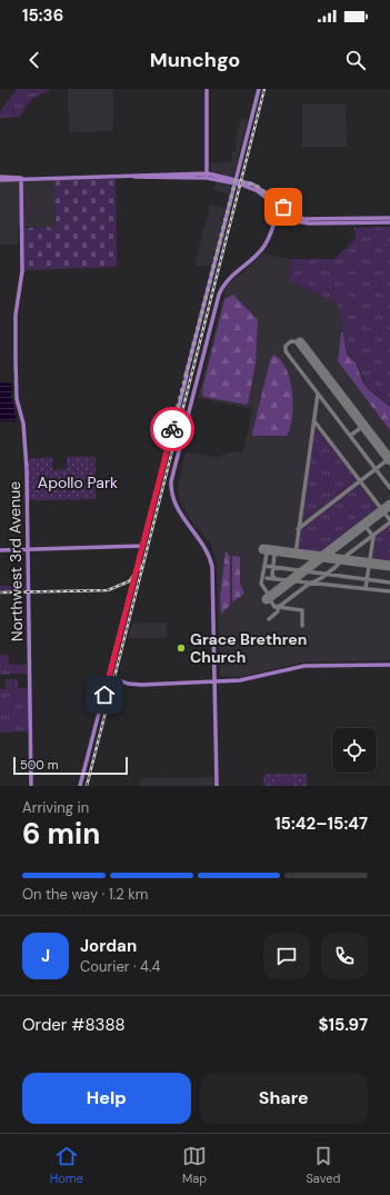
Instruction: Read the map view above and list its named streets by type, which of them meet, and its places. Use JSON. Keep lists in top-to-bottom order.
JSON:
{
  "streets": {
    "street": ["Northwest 3rd Avenue"]
  },
  "parks": ["Apollo Park"],
  "places": ["Grace Brethren Church"],
  "scale_bar": "500 m",
  "page": {
    "status": "15:36",
    "header": "Munchgo",
    "scale": "500 m",
    "heading": ["6 min", "Arriving in", "15:42–15:47"],
    "panel": [
      "Jordan",
      "Courier · 4.4",
      "Order #8388",
      "$15.97"
    ],
    "bar": "On the way · 1.2 km",
    "round": "J",
    "buttons": ["Help", "Share"],
    "tabs": ["Home", "Map", "Saved"]
  }
}
